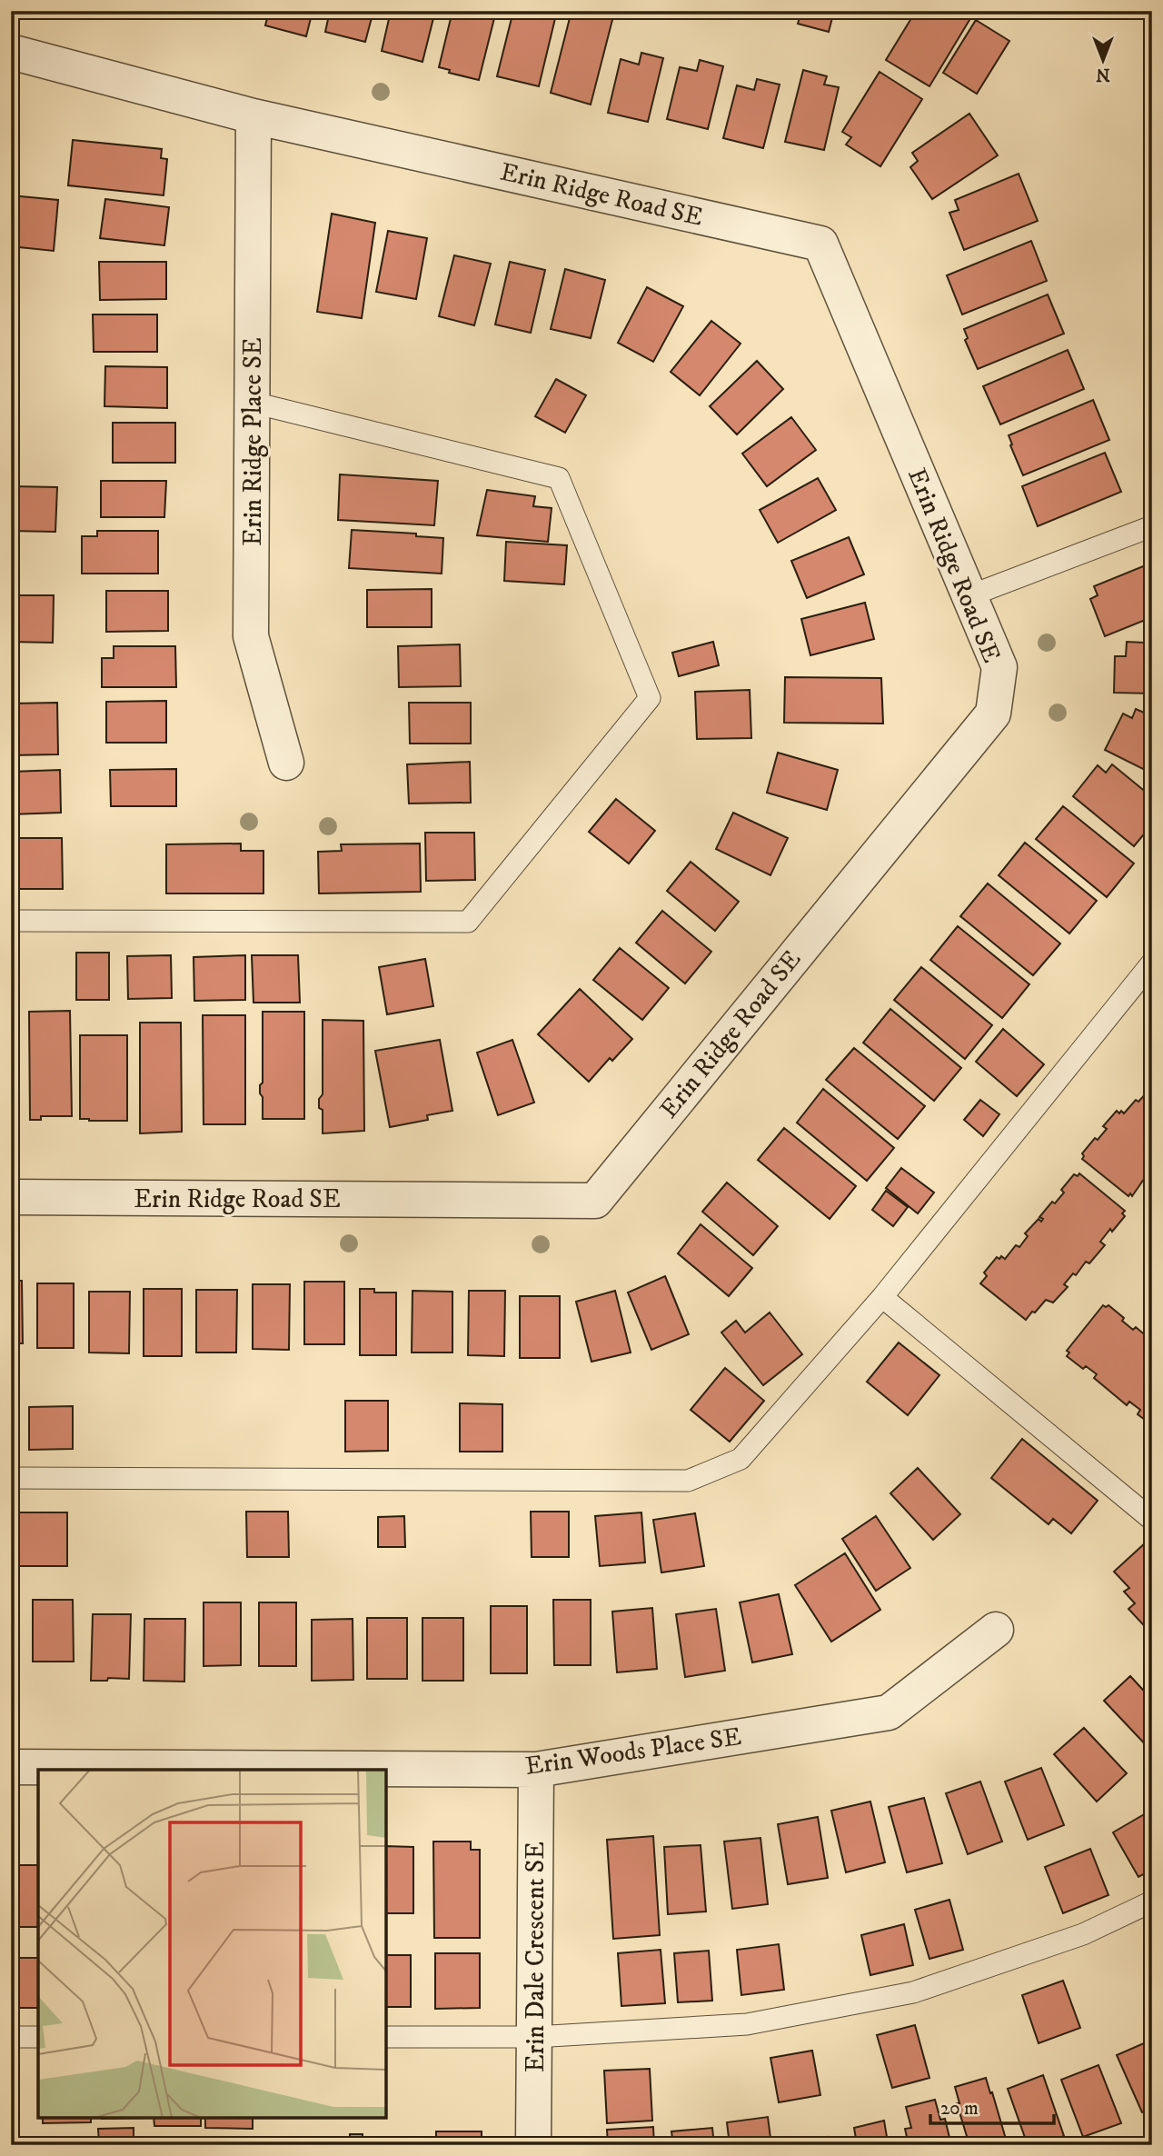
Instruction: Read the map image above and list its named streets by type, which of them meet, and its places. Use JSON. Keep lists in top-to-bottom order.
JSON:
{
  "streets": {
    "street": [
      "Erin Ridge Road SE",
      "Erin Ridge Place SE",
      "Erin Woods Place SE",
      "Erin Dale Crescent SE"
    ]
  },
  "crossings": [
    ["Erin Ridge Road SE", "Erin Ridge Place SE"],
    ["Erin Woods Place SE", "Erin Dale Crescent SE"]
  ],
  "scale_bar": "20 m",
  "north": "bottom"
}
